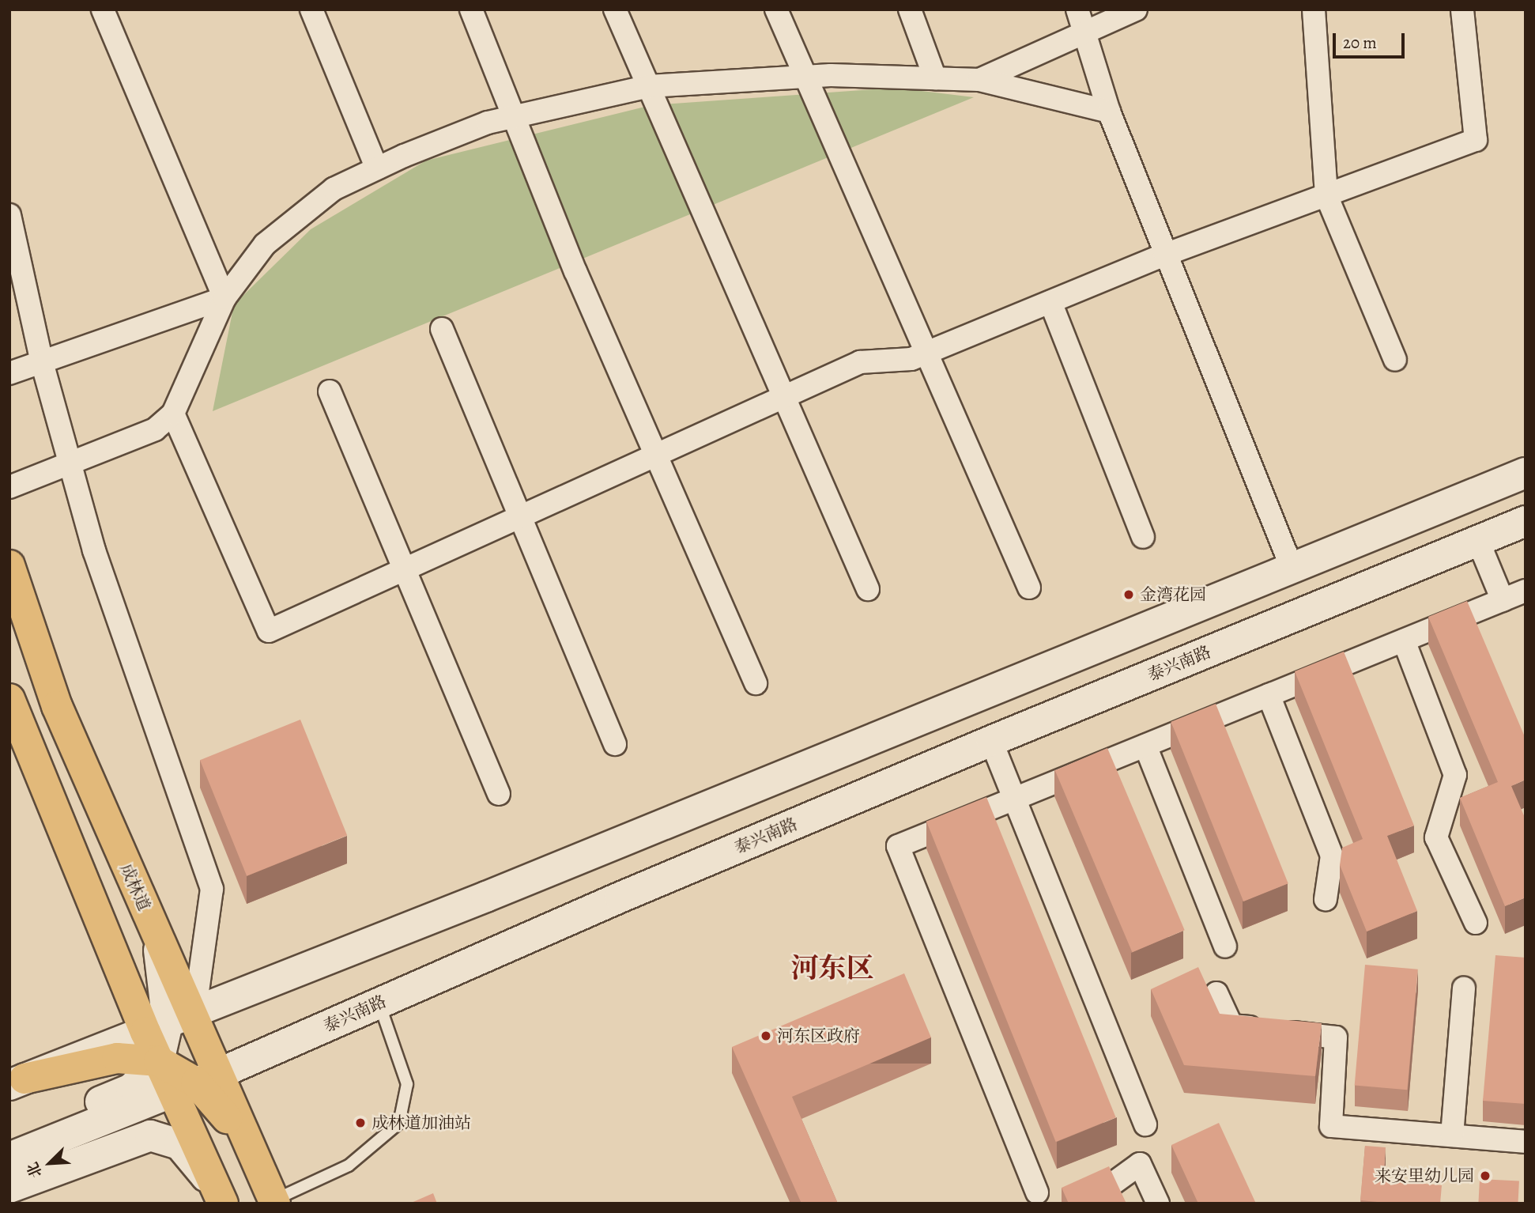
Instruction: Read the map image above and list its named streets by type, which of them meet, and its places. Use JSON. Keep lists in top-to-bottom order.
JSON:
{
  "streets": {
    "main road": ["泰兴南路", "成林道"]
  },
  "crossings": [
    ["泰兴南路", "成林道"]
  ],
  "districts": ["河东区"],
  "places": [
    "金湾花园",
    "河东区政府",
    "成林道加油站",
    "来安里幼儿园"
  ],
  "scale_bar": "20 m",
  "north": "bottom left"
}
